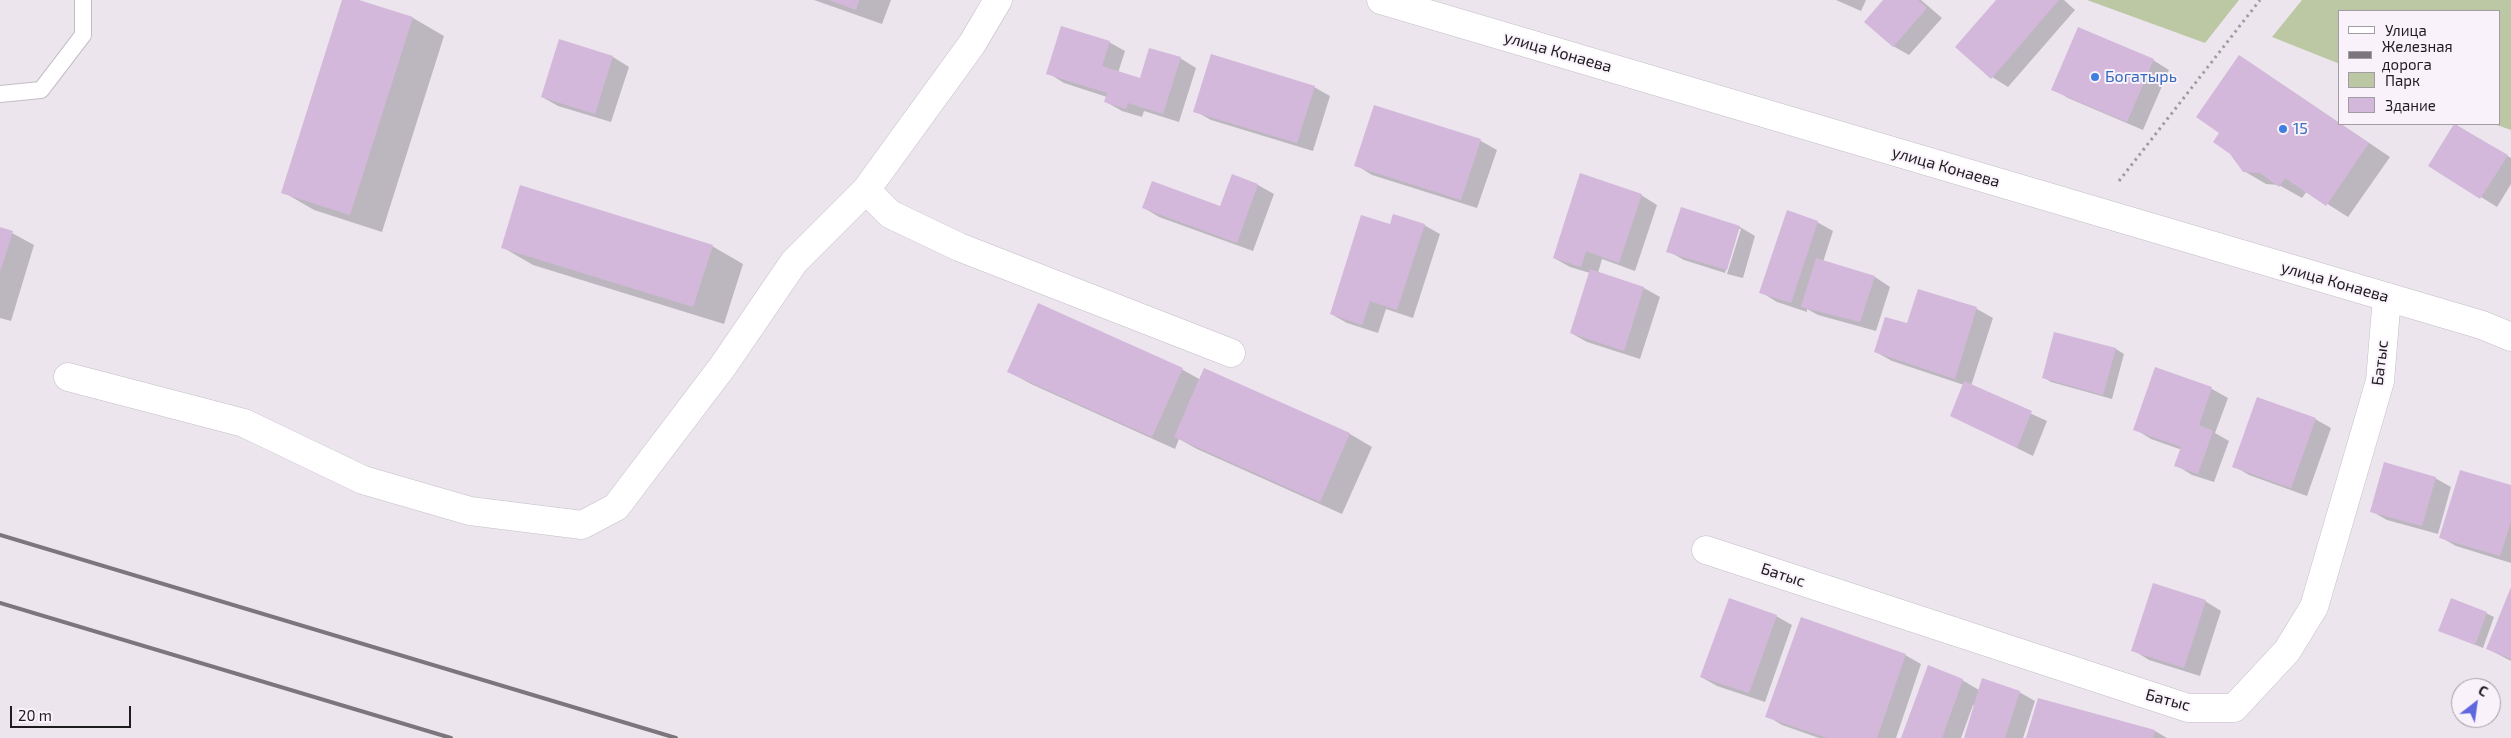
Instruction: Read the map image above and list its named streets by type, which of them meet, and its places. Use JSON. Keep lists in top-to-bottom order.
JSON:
{
  "streets": {
    "street": ["улица Конаева", "Батыс"]
  },
  "crossings": [
    ["улица Конаева", "Батыс"]
  ],
  "places": ["Богатырь", "15"],
  "legend": [
    "Улица",
    "Железная дорога",
    "Парк",
    "Здание"
  ],
  "scale_bar": "20 m",
  "north": "top right"
}
